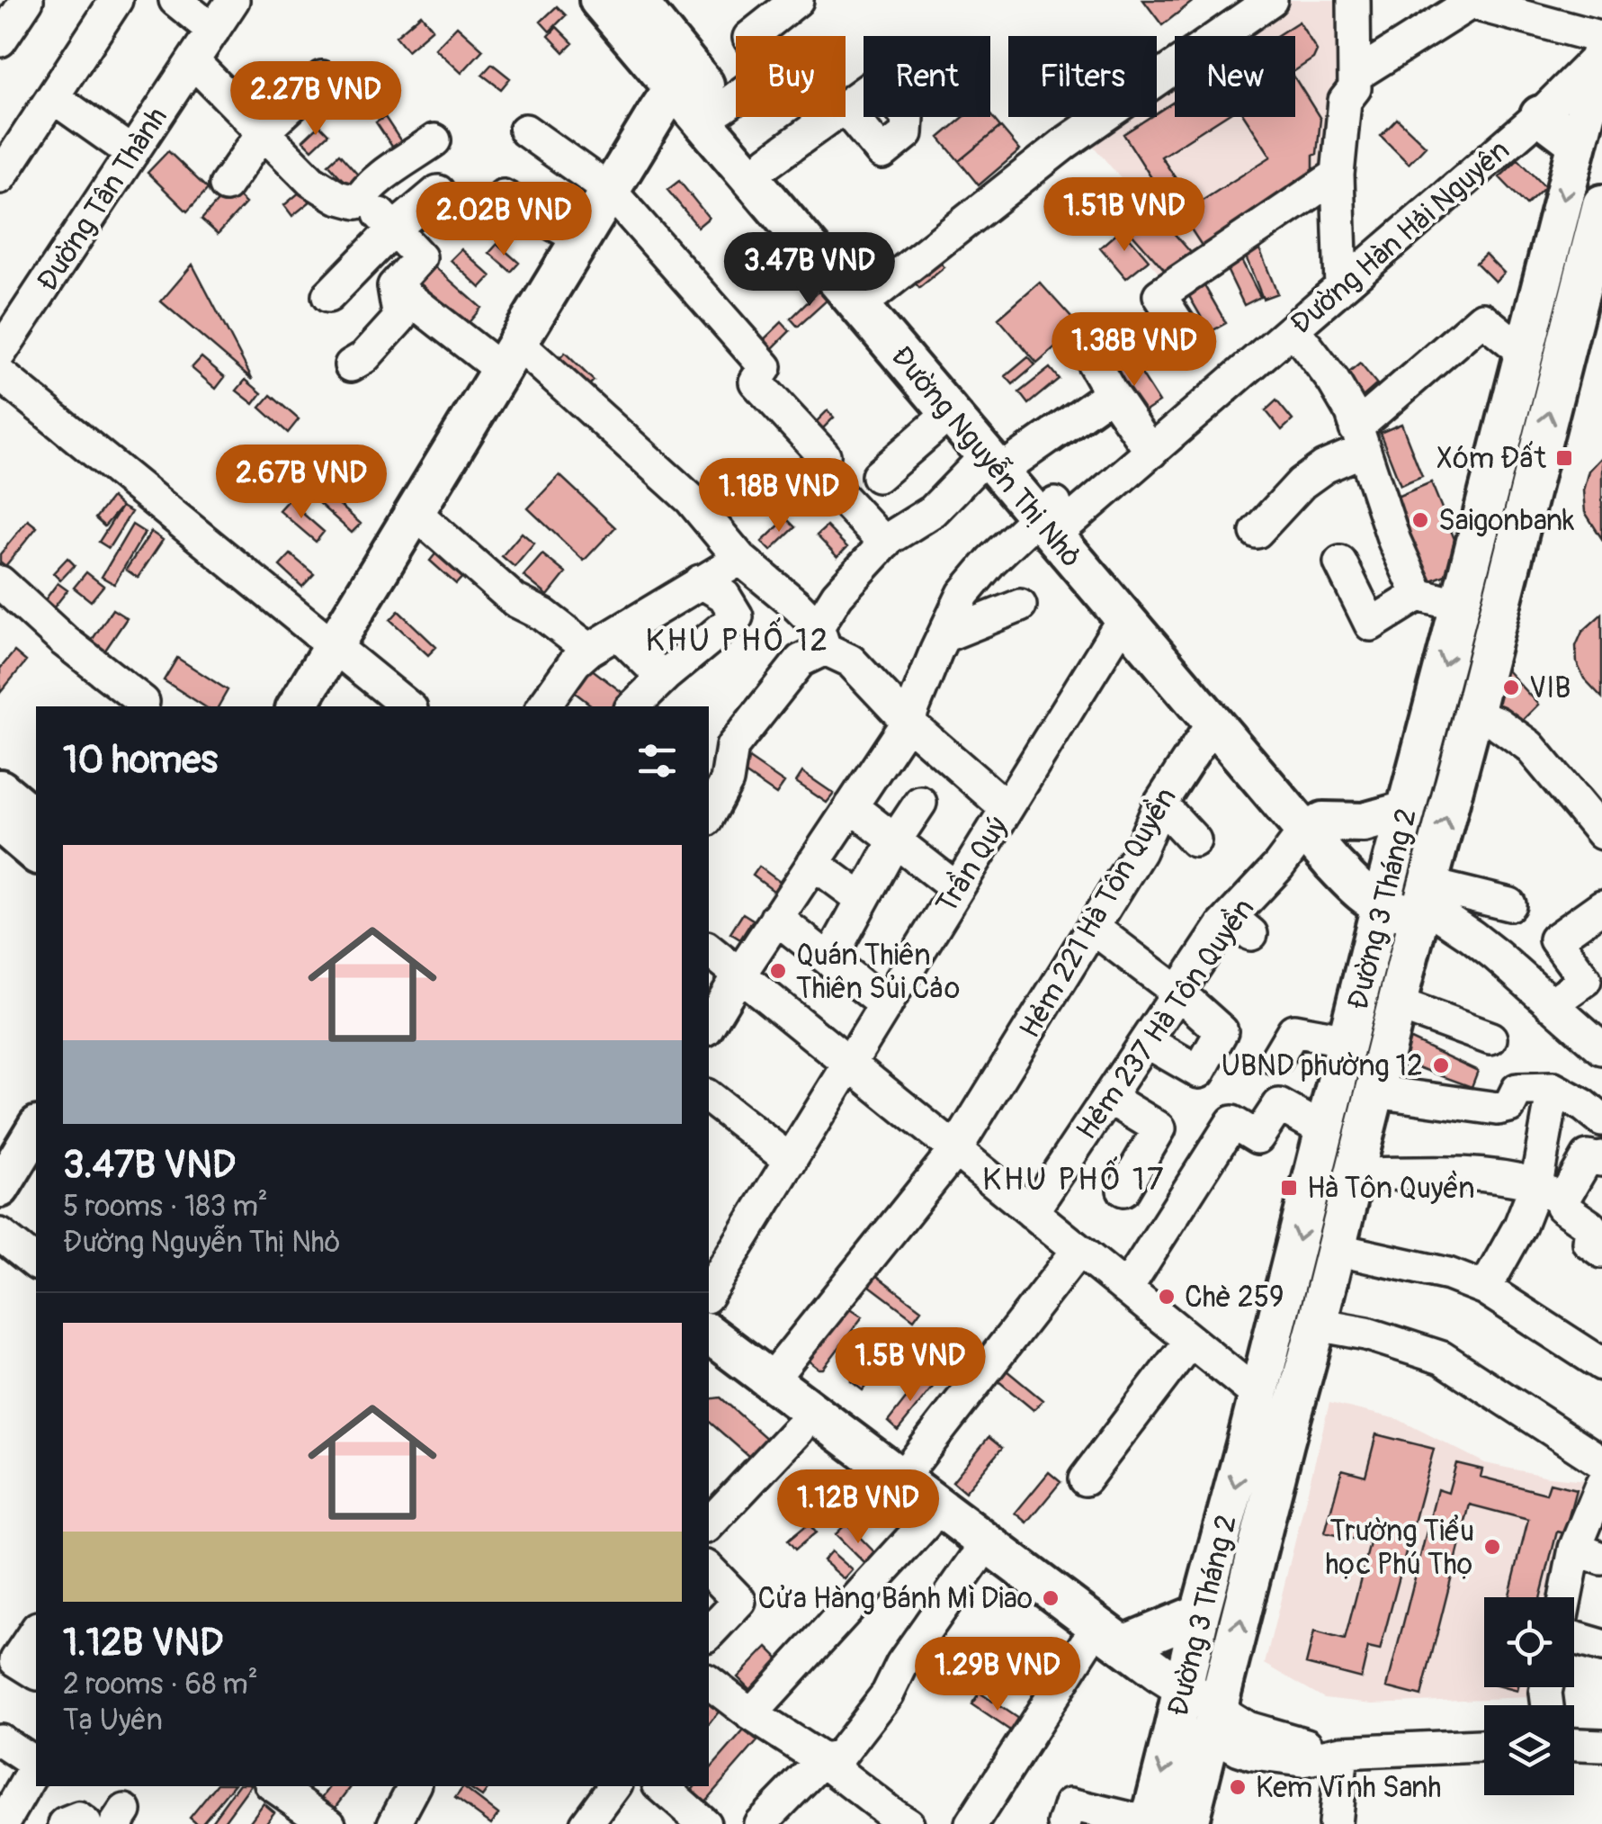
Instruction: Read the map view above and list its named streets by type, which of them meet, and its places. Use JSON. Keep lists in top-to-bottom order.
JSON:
{
  "streets": {
    "main road": ["Đường Nguyễn Thị Nhỏ", "Đường 3 Tháng 2"],
    "street": [
      "Đường Tân Thành",
      "Đường Hàn Hải Nguyên",
      "Trần Quý",
      "Hẻm 221 Hà Tôn Quyền",
      "Hẻm 237 Hà Tôn Quyền"
    ]
  },
  "crossings": [
    ["Đường Hàn Hải Nguyên", "Đường Nguyễn Thị Nhỏ"],
    ["Đường Hàn Hải Nguyên", "Đường 3 Tháng 2"],
    ["Đường Nguyễn Thị Nhỏ", "Trần Quý"],
    ["Đường Nguyễn Thị Nhỏ", "Đường 3 Tháng 2"],
    ["Đường Nguyễn Thị Nhỏ", "Hẻm 221 Hà Tôn Quyền"],
    ["Đường Nguyễn Thị Nhỏ", "Hẻm 237 Hà Tôn Quyền"]
  ],
  "districts": ["KHU PHỐ 12", "KHU PHỐ 17"],
  "places": {
    "transit": ["Xóm Đất", "Hà Tôn Quyền"],
    "other": [
      "Saigonbank",
      "VIB",
      "Quán Thiên Thiên Sủi Cảo",
      "UBND phường 12",
      "Chè 259",
      "Trường Tiểu học Phú Thọ",
      "Cửa Hàng Bánh Mì Diao",
      "Kem Vĩnh Sanh"
    ]
  },
  "page": {
    "chip": [
      "Buy",
      "Rent",
      "Filters",
      "New"
    ],
    "price": [
      "2.27B VND",
      "1.51B VND",
      "2.02B VND",
      "3.47B VND",
      "1.38B VND",
      "2.67B VND",
      "1.18B VND",
      "1.5B VND",
      "1.12B VND",
      "1.29B VND"
    ],
    "heading": "10 homes",
    "list": [
      {
        "name": "3.47B VND",
        "note": "5 rooms · 183 m² · Đường Nguyễn Thị Nhỏ"
      },
      {
        "name": "1.12B VND",
        "note": "2 rooms · 68 m² · Tạ Uyên"
      }
    ]
  }
}
